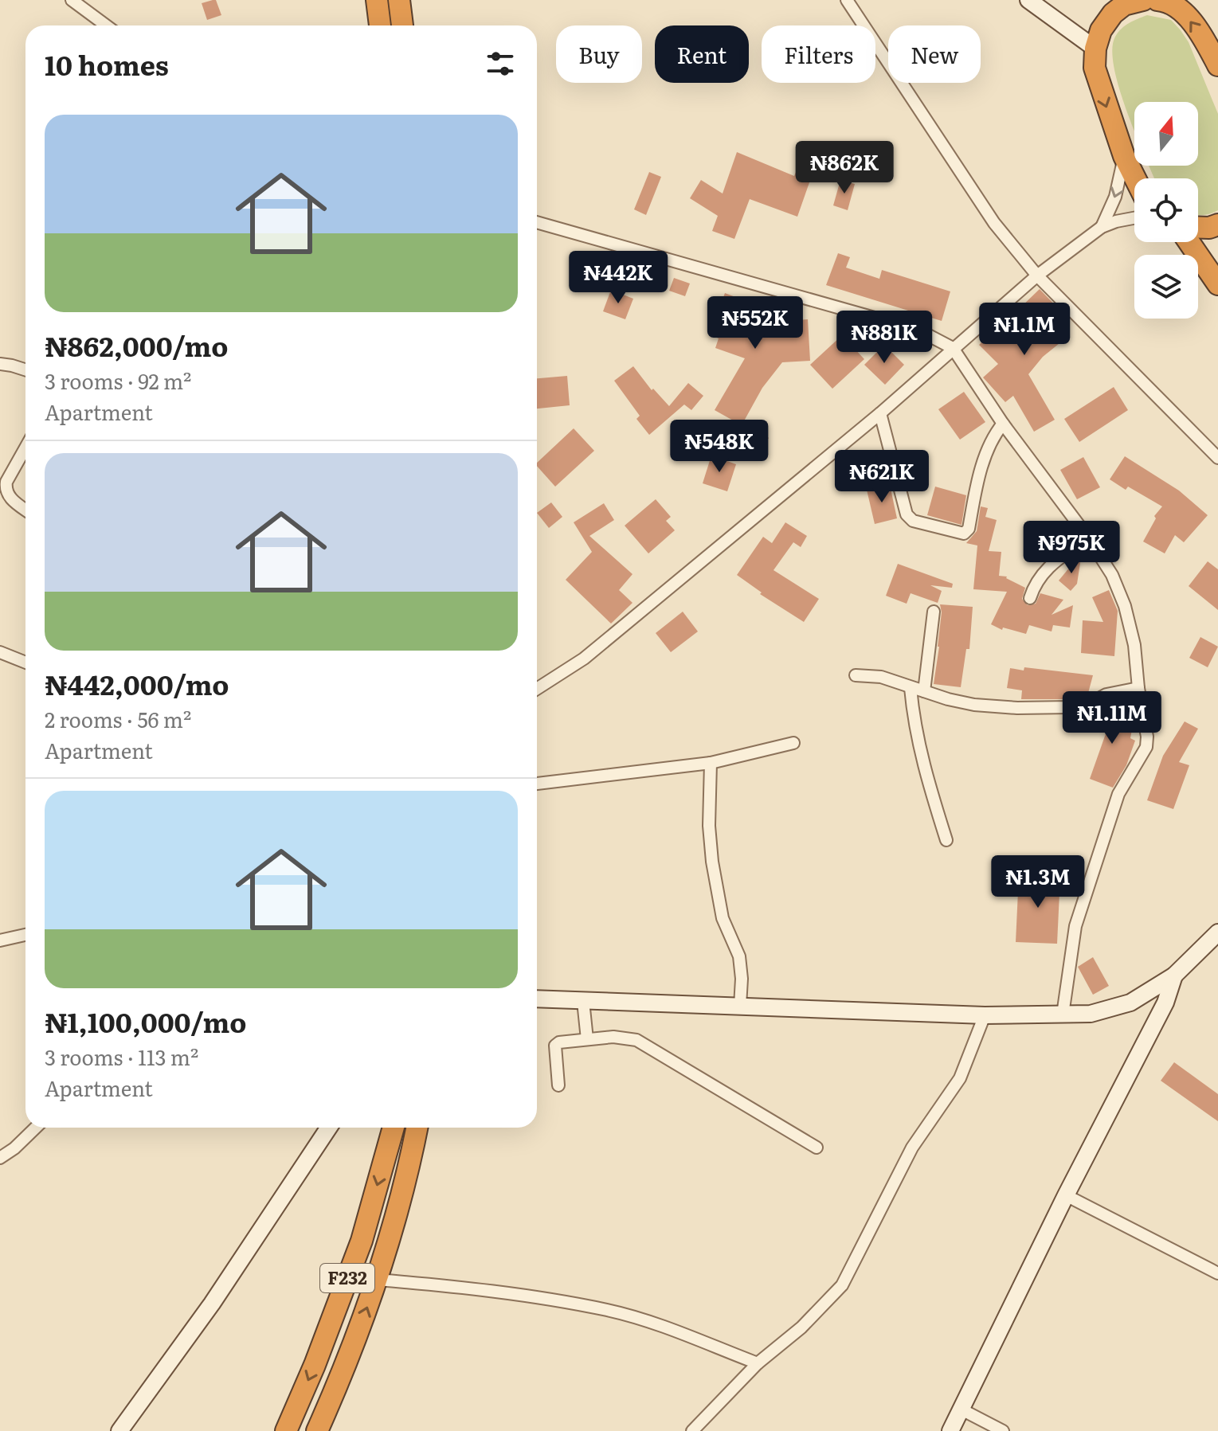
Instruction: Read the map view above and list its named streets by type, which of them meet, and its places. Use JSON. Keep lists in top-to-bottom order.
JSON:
{
  "streets": {
    "highway": ["F232"]
  },
  "north": "top",
  "page": {
    "chip": [
      "Buy",
      "Rent",
      "Filters",
      "New"
    ],
    "heading": "10 homes",
    "list": [
      {
        "name": "₦862,000/mo",
        "note": "3 rooms · 92 m² · Apartment"
      },
      {
        "name": "₦442,000/mo",
        "note": "2 rooms · 56 m² · Apartment"
      },
      {
        "name": "₦1,100,000/mo",
        "note": "3 rooms · 113 m² · Apartment"
      }
    ],
    "price": [
      "₦862K",
      "₦442K",
      "₦552K",
      "₦1.1M",
      "₦881K",
      "₦548K",
      "₦621K",
      "₦975K",
      "₦1.11M",
      "₦1.3M"
    ]
  }
}
